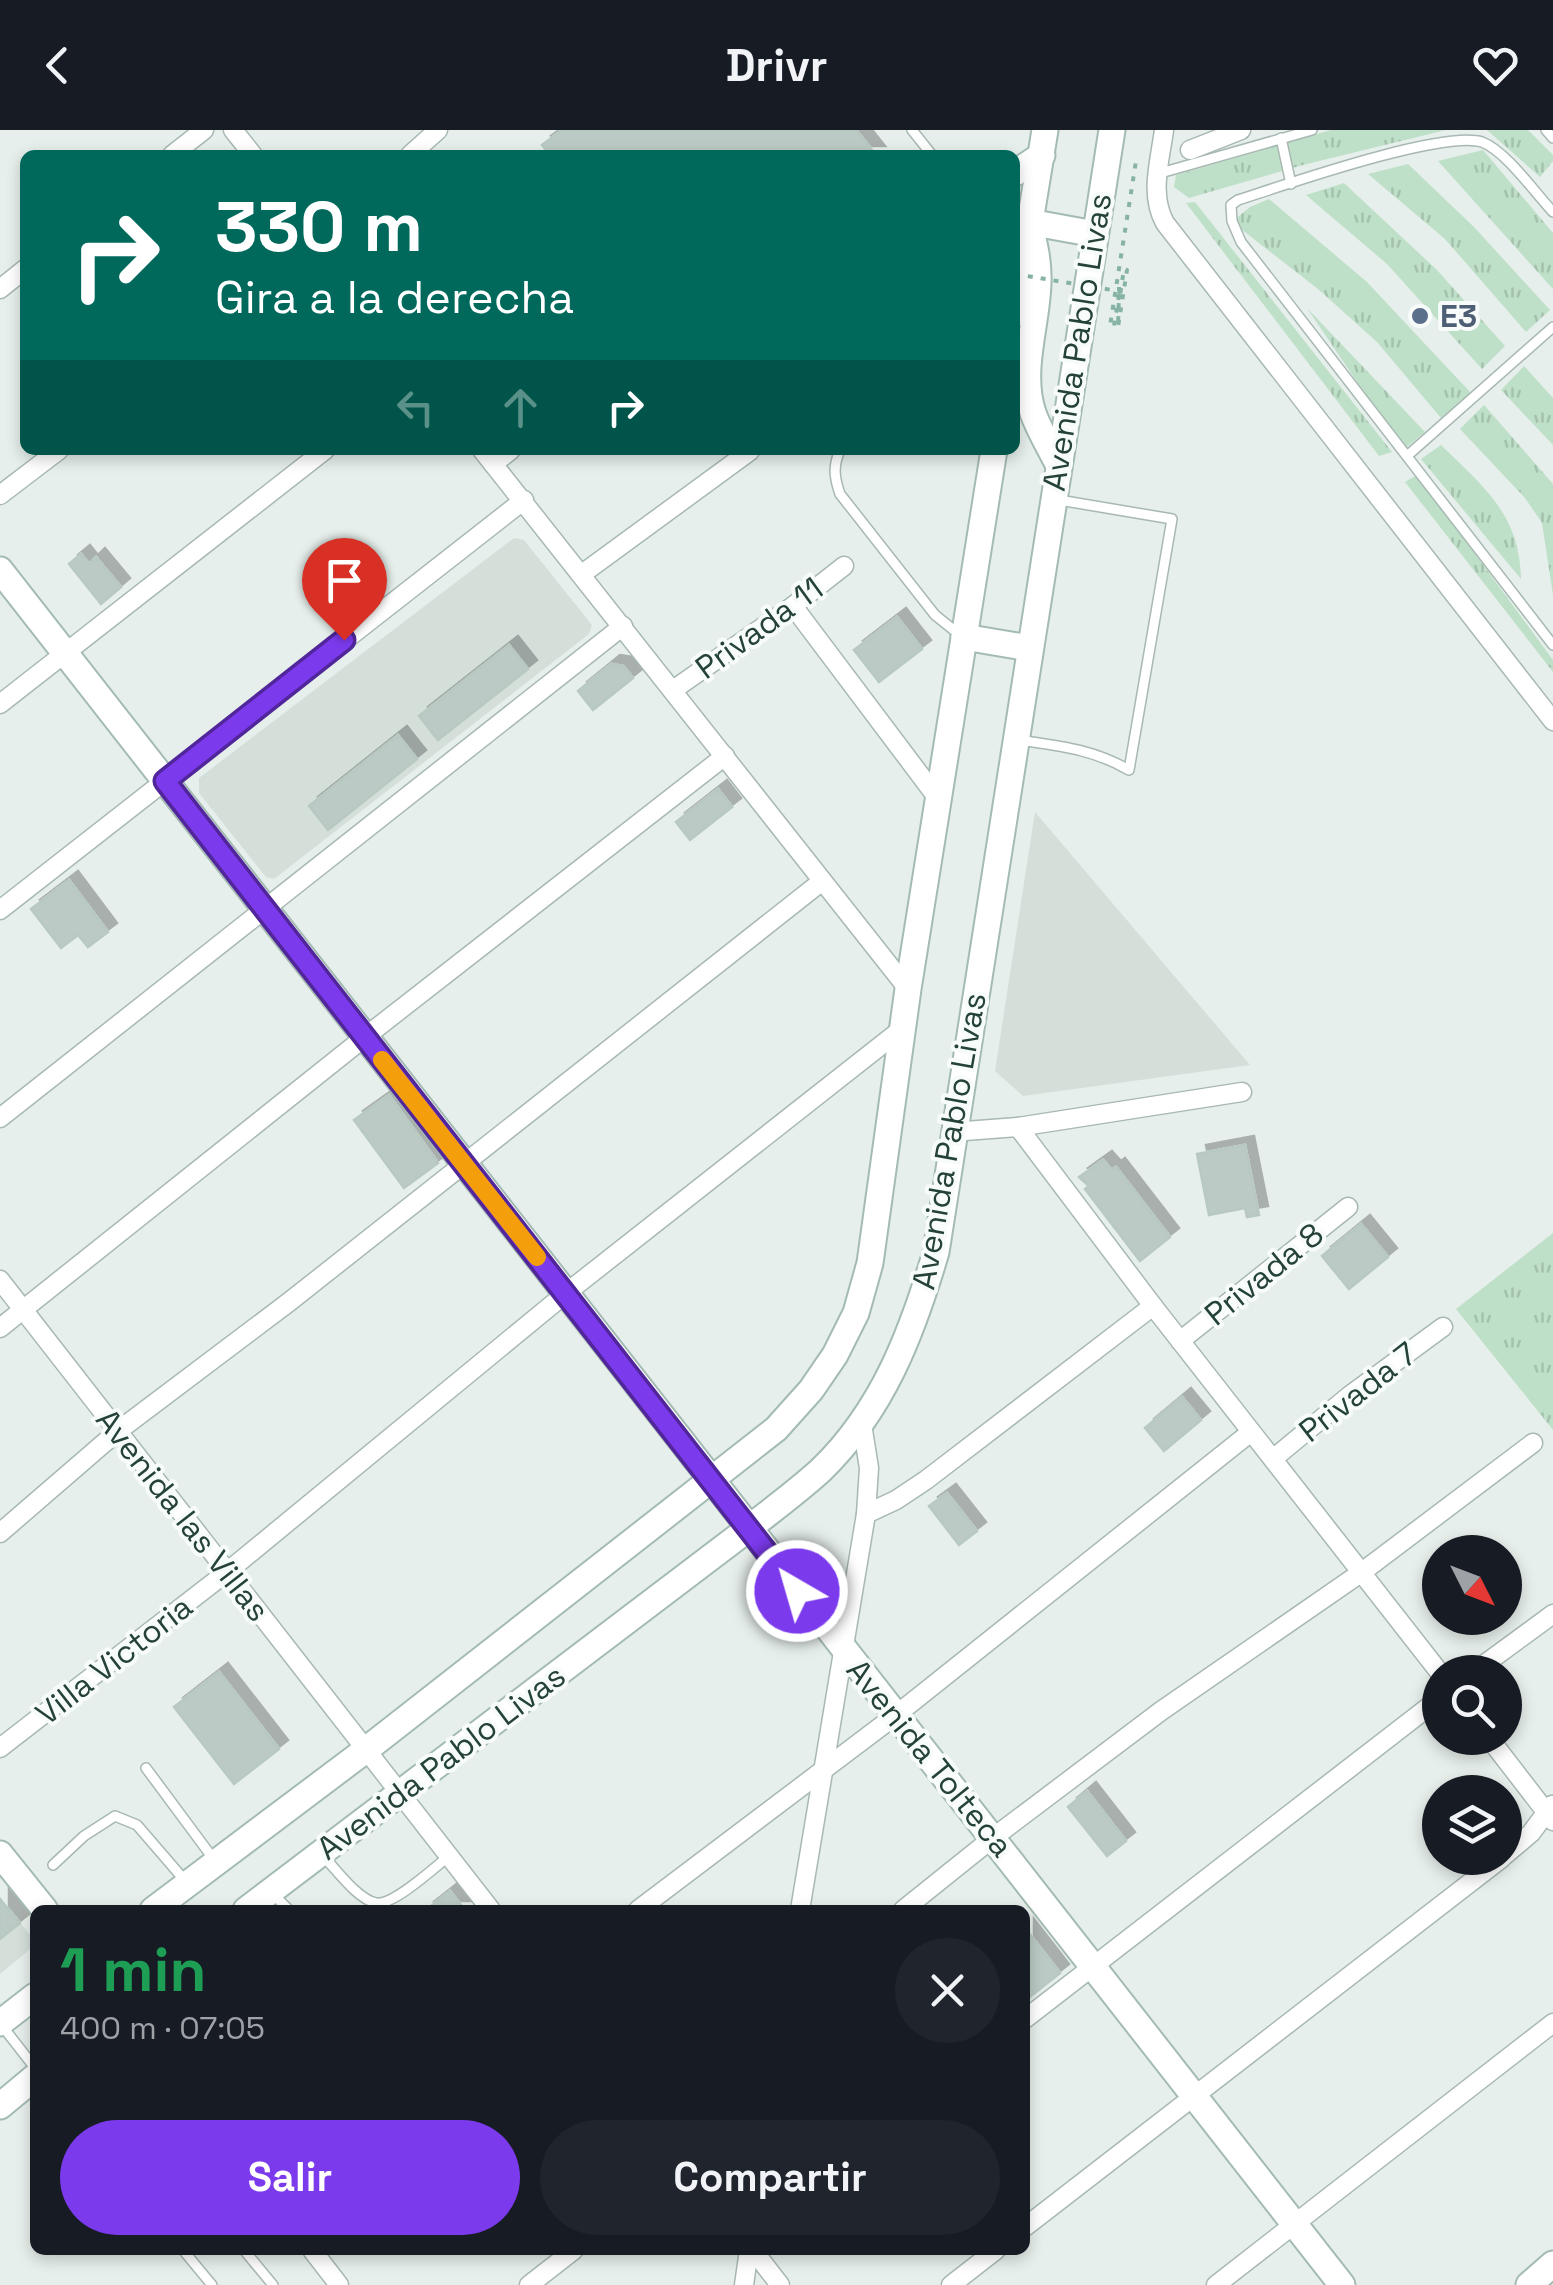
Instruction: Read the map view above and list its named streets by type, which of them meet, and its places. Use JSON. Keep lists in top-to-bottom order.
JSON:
{
  "streets": {
    "main road": ["Avenida Pablo Livas", "Avenida Tolteca"],
    "street": [
      "Privada 11",
      "Privada 8",
      "Privada 7",
      "Avenida las Villas",
      "Villa Victoria"
    ]
  },
  "crossings": [
    ["Avenida Pablo Livas", "Avenida las Villas"],
    ["Avenida Pablo Livas", "Villa Victoria"],
    ["Avenida Pablo Livas", "Avenida Tolteca"],
    ["Avenida las Villas", "Villa Victoria"],
    ["Villa Victoria", "Avenida Tolteca"]
  ],
  "places": ["E3"],
  "north": "bottom right",
  "page": {
    "header": "Drivr",
    "turn": ["330 m", "Gira a la derecha"],
    "heading": ["1 min", "400 m · 07:05"],
    "buttons": ["Salir", "Compartir"]
  }
}
